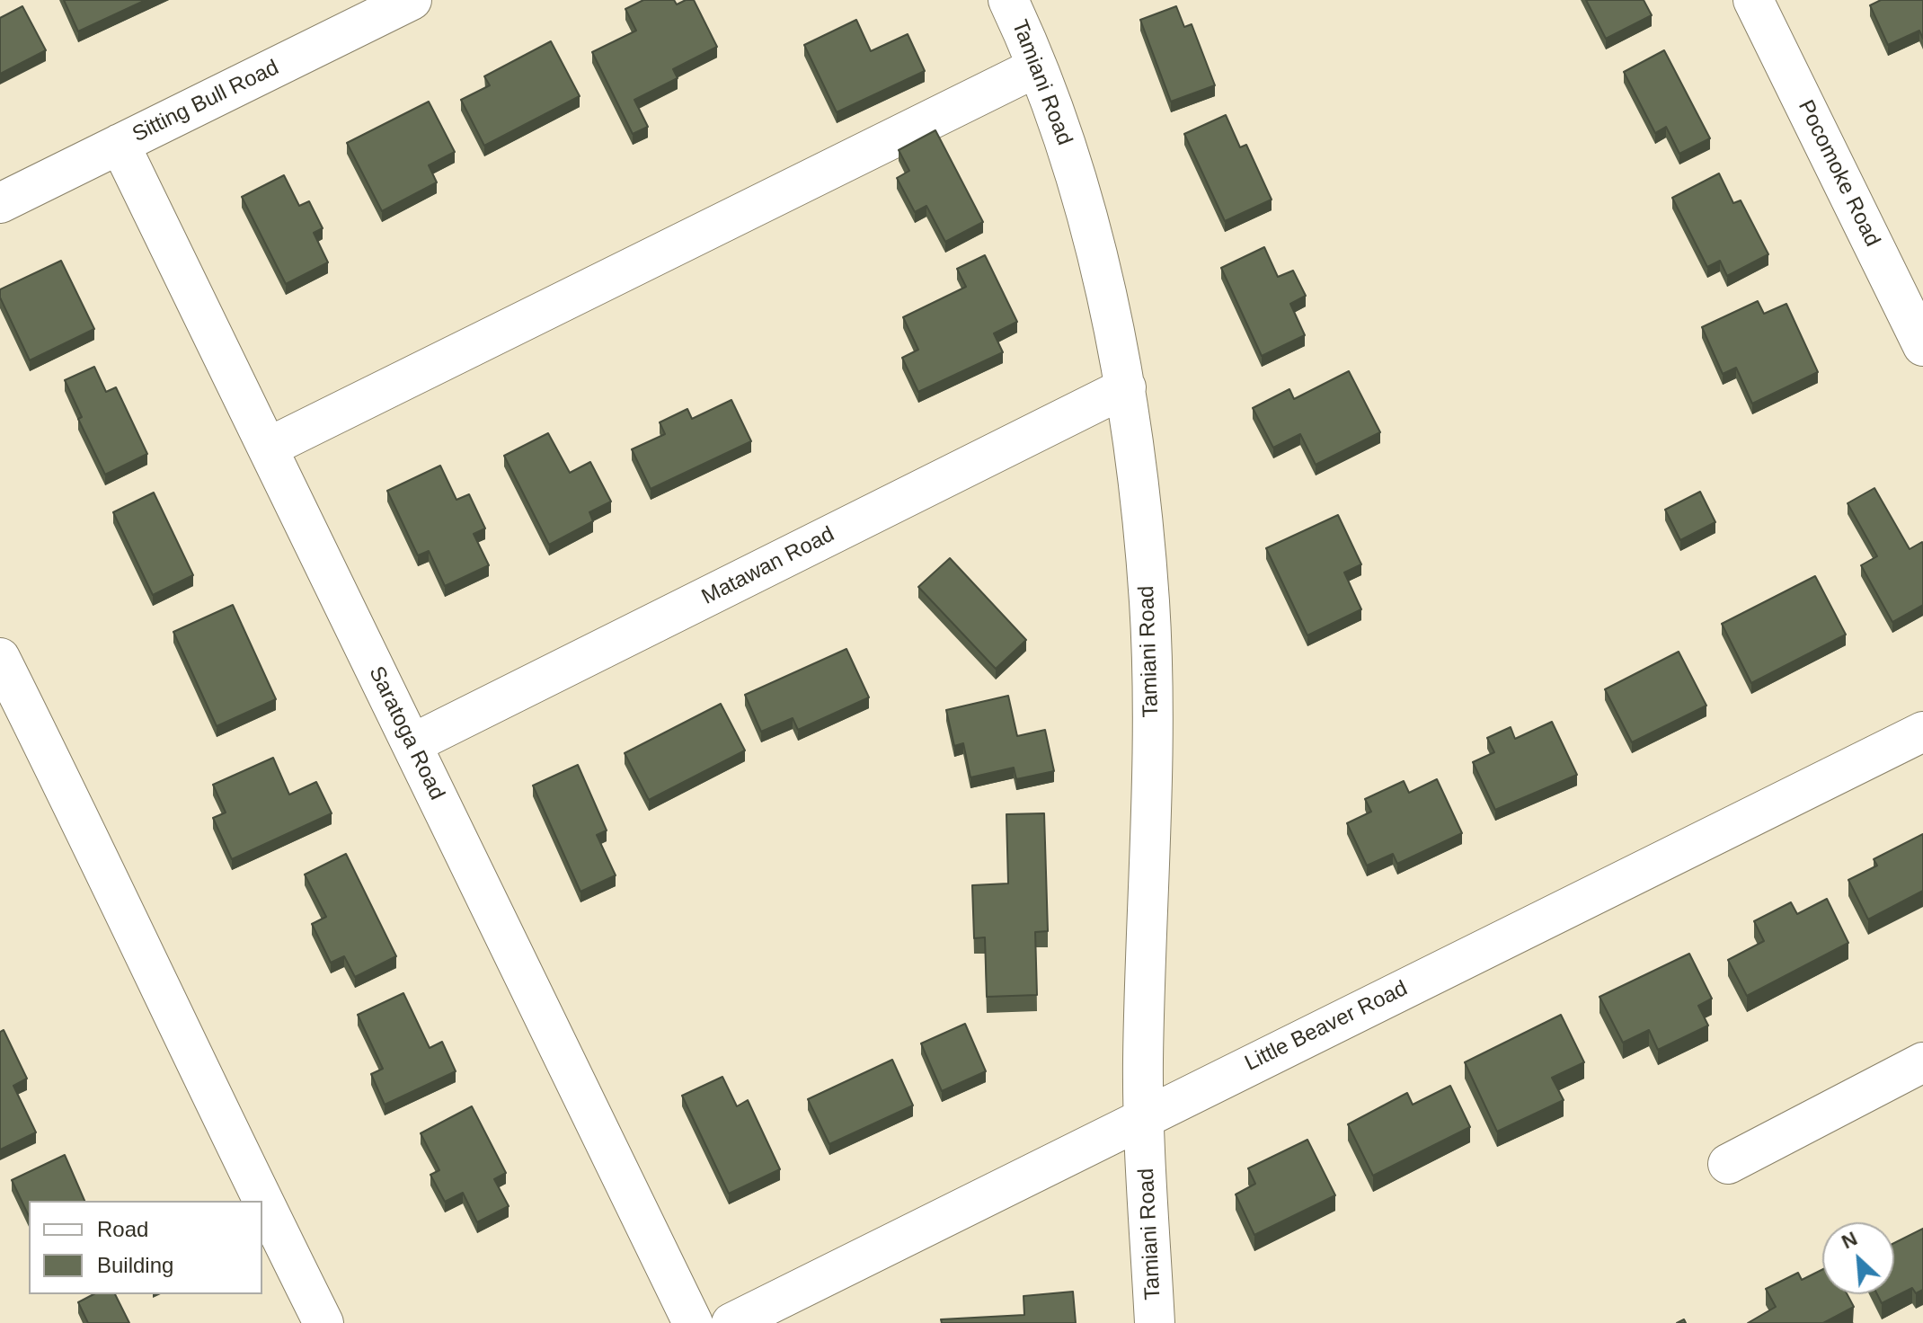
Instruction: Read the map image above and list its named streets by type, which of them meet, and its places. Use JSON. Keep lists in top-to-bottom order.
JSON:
{
  "streets": {
    "street": [
      "Tamiani Road",
      "Sitting Bull Road",
      "Pocomoke Road",
      "Matawan Road",
      "Saratoga Road",
      "Little Beaver Road"
    ]
  },
  "crossings": [
    ["Tamiani Road", "Matawan Road"],
    ["Tamiani Road", "Little Beaver Road"],
    ["Sitting Bull Road", "Saratoga Road"],
    ["Matawan Road", "Saratoga Road"]
  ],
  "legend": ["Road", "Building"],
  "north": "top left"
}
